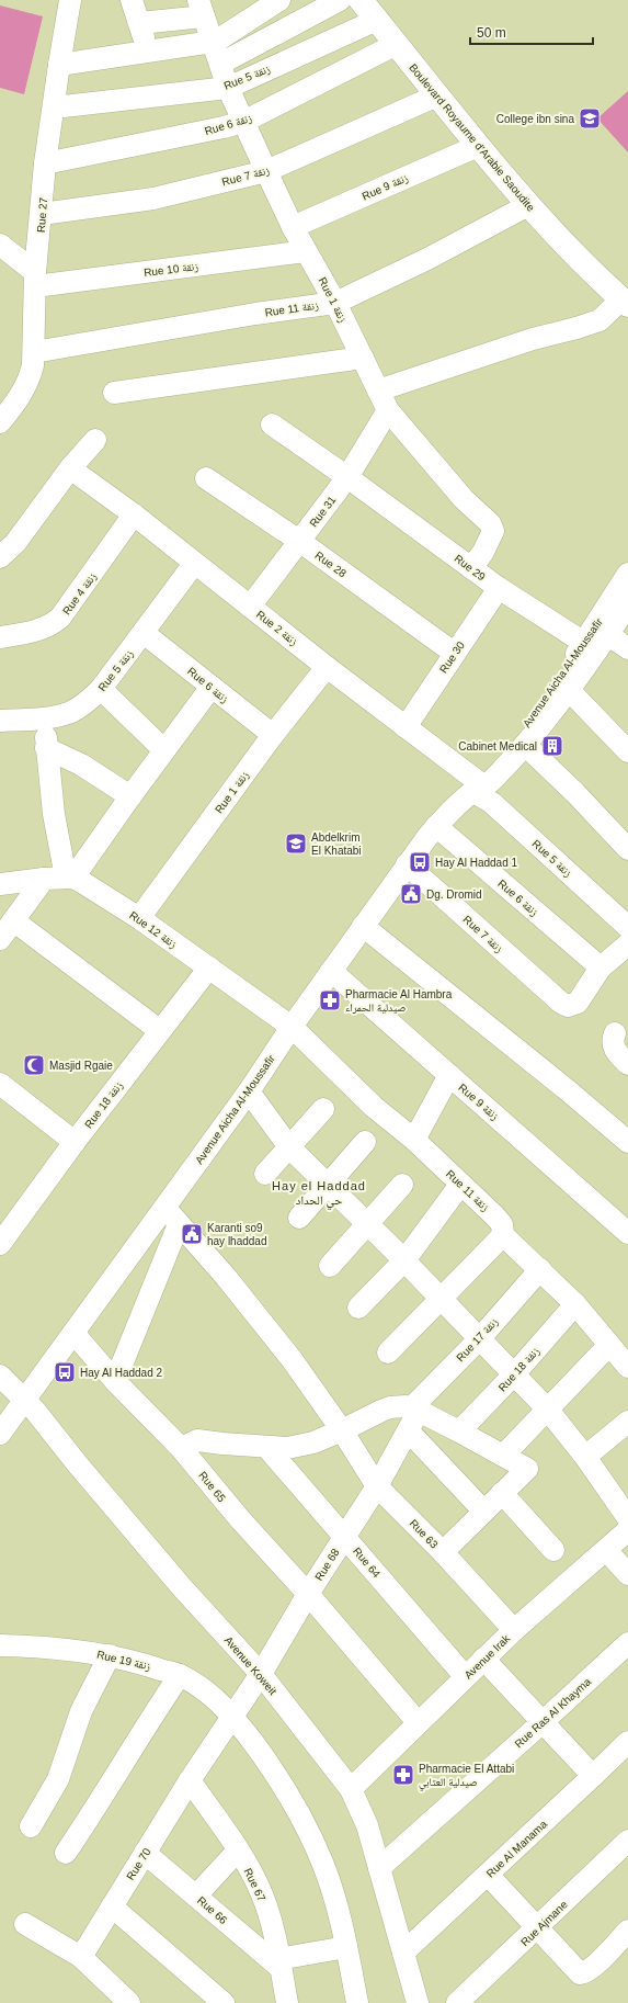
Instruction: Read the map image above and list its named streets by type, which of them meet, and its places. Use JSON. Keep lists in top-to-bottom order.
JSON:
{
  "streets": {
    "main road": ["Boulevard Royaume d'Arabie Saoudite"],
    "street": [
      "Rue 5 زنقة",
      "Rue 6 زنقة",
      "Rue 7 زنقة",
      "Rue 9 زنقة",
      "Rue 27",
      "Rue 10 زنقة",
      "Rue 1 زنقة",
      "Rue 11 زنقة",
      "Rue 31",
      "Rue 28",
      "Rue 29",
      "Rue 4 زنقة",
      "Rue 2 زنقة",
      "Rue 30",
      "Avenue Aicha Al-Moussafir",
      "Rue 12 زنقة",
      "Rue 18 زنقة",
      "Rue 17 زنقة",
      "Rue 65",
      "Rue 63",
      "Rue 64",
      "Rue 68",
      "Avenue Irak",
      "Rue 19 زنقة",
      "Avenue Koweit",
      "Rue Ras Al Khayma",
      "Rue Al Manama",
      "Rue 70",
      "Rue 67",
      "Rue 66",
      "Rue Ajmane"
    ]
  },
  "crossings": [
    ["Rue 5 زنقة", "Rue 6 زنقة"],
    ["Rue 5 زنقة", "Boulevard Royaume d'Arabie Saoudite"],
    ["Rue 5 زنقة", "Rue 27"],
    ["Rue 5 زنقة", "Rue 1 زنقة"],
    ["Rue 5 زنقة", "Rue 2 زنقة"],
    ["Rue 5 زنقة", "Avenue Aicha Al-Moussafir"],
    ["Rue 6 زنقة", "Boulevard Royaume d'Arabie Saoudite"],
    ["Rue 6 زنقة", "Rue 7 زنقة"],
    ["Rue 6 زنقة", "Rue 27"],
    ["Rue 6 زنقة", "Rue 1 زنقة"],
    ["Rue 6 زنقة", "Avenue Aicha Al-Moussafir"],
    ["Boulevard Royaume d'Arabie Saoudite", "Rue 7 زنقة"],
    ["Boulevard Royaume d'Arabie Saoudite", "Rue 9 زنقة"],
    ["Boulevard Royaume d'Arabie Saoudite", "Rue 11 زنقة"],
    ["Rue 7 زنقة", "Rue 27"],
    ["Rue 7 زنقة", "Rue 1 زنقة"],
    ["Rue 7 زنقة", "Avenue Aicha Al-Moussafir"],
    ["Rue 9 زنقة", "Rue 1 زنقة"],
    ["Rue 9 زنقة", "Avenue Aicha Al-Moussafir"],
    ["Rue 27", "Rue 10 زنقة"],
    ["Rue 27", "Rue 11 زنقة"],
    ["Rue 10 زنقة", "Rue 1 زنقة"],
    ["Rue 1 زنقة", "Rue 11 زنقة"],
    ["Rue 1 زنقة", "Rue 31"],
    ["Rue 1 زنقة", "Rue 29"],
    ["Rue 1 زنقة", "Rue 2 زنقة"],
    ["Rue 1 زنقة", "Rue 12 زنقة"],
    ["Rue 11 زنقة", "Avenue Aicha Al-Moussafir"],
    ["Rue 11 زنقة", "Rue 12 زنقة"],
    ["Rue 11 زنقة", "Rue 18 زنقة"],
    ["Rue 11 زنقة", "Rue 17 زنقة"],
    ["Rue 31", "Rue 28"],
    ["Rue 31", "Rue 29"],
    ["Rue 31", "Rue 2 زنقة"],
    ["Rue 28", "Rue 30"],
    ["Rue 29", "Rue 30"],
    ["Rue 29", "Avenue Aicha Al-Moussafir"],
    ["Rue 4 زنقة", "Rue 2 زنقة"],
    ["Rue 2 زنقة", "Rue 30"],
    ["Rue 2 زنقة", "Avenue Aicha Al-Moussafir"],
    ["Avenue Aicha Al-Moussafir", "Rue 12 زنقة"],
    ["Avenue Aicha Al-Moussafir", "Rue 65"],
    ["Avenue Aicha Al-Moussafir", "Rue 63"],
    ["Avenue Aicha Al-Moussafir", "Avenue Koweit"],
    ["Rue 12 زنقة", "Rue 18 زنقة"],
    ["Rue 17 زنقة", "Rue 68"],
    ["Rue 65", "Rue 68"],
    ["Rue 65", "Avenue Irak"],
    ["Rue 63", "Rue 68"],
    ["Rue 63", "Avenue Irak"],
    ["Rue 64", "Rue 68"],
    ["Rue 64", "Avenue Irak"],
    ["Rue 68", "Rue 19 زنقة"],
    ["Rue 68", "Avenue Koweit"],
    ["Rue 68", "Rue 70"],
    ["Avenue Irak", "Avenue Koweit"],
    ["Rue 19 زنقة", "Rue 70"],
    ["Avenue Koweit", "Rue Ras Al Khayma"],
    ["Avenue Koweit", "Rue Al Manama"],
    ["Rue 70", "Rue 67"],
    ["Rue 70", "Rue 66"],
    ["Rue 67", "Rue 66"]
  ],
  "districts": ["Hay el Haddad حي الحداد"],
  "places": {
    "school or university": ["College ibn sina", "Abdelkrim El Khatabi"],
    "building": ["Cabinet Medical"],
    "bus stop": ["Hay Al Haddad 1", "Hay Al Haddad 2"],
    "public building": ["Dg. Dromid", "Karanti so9 hay lhaddad"],
    "pharmacy": ["Pharmacie Al Hambra صيدلية الحمراء", "Pharmacie El Attabi صيدلية العتابي"],
    "mosque": ["Masjid Rgaie"]
  },
  "scale_bar": "50 m"
}
